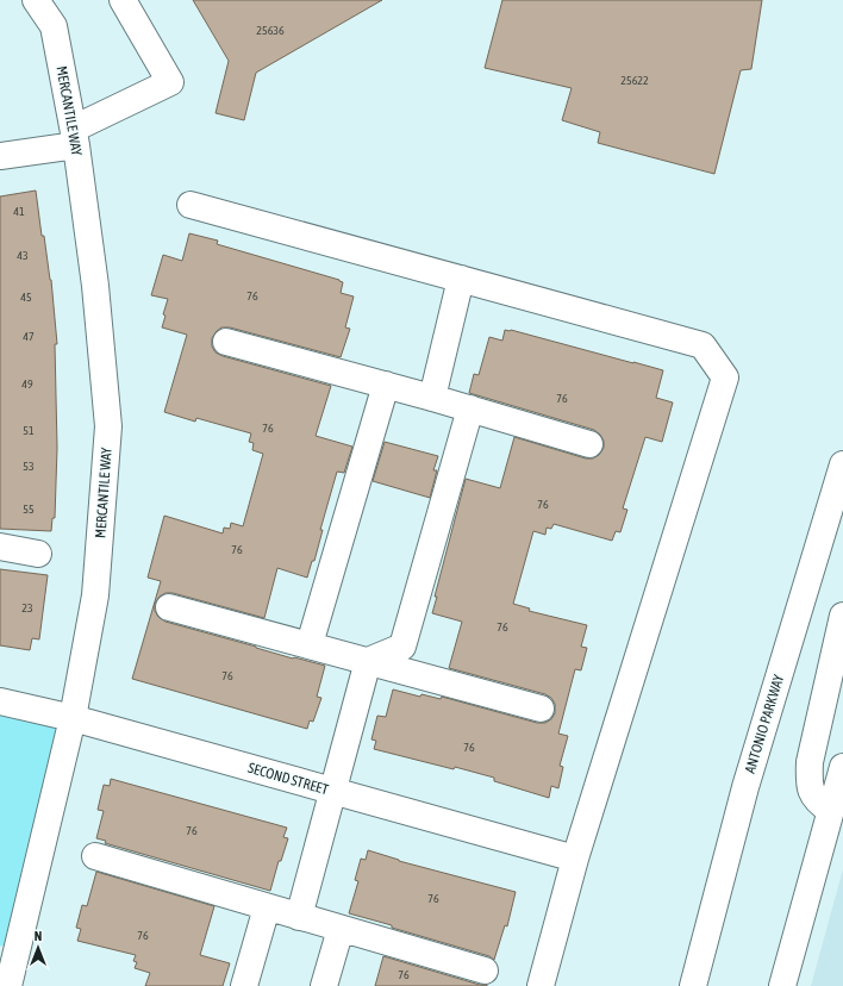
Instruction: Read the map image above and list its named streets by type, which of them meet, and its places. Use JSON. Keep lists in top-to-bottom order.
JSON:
{
  "streets": {
    "street": ["MERCANTILE WAY", "ANTONIO PARKWAY", "SECOND STREET"]
  },
  "crossings": [
    ["MERCANTILE WAY", "SECOND STREET"]
  ],
  "house_numbers": [
    "25636",
    "25622",
    "41",
    "43",
    "76",
    "45",
    "47",
    "49",
    "76",
    "76",
    "51",
    "53",
    "76",
    "55",
    "76",
    "23",
    "76",
    "76",
    "76",
    "76",
    "76",
    "76",
    "76"
  ],
  "north": "top"
}
